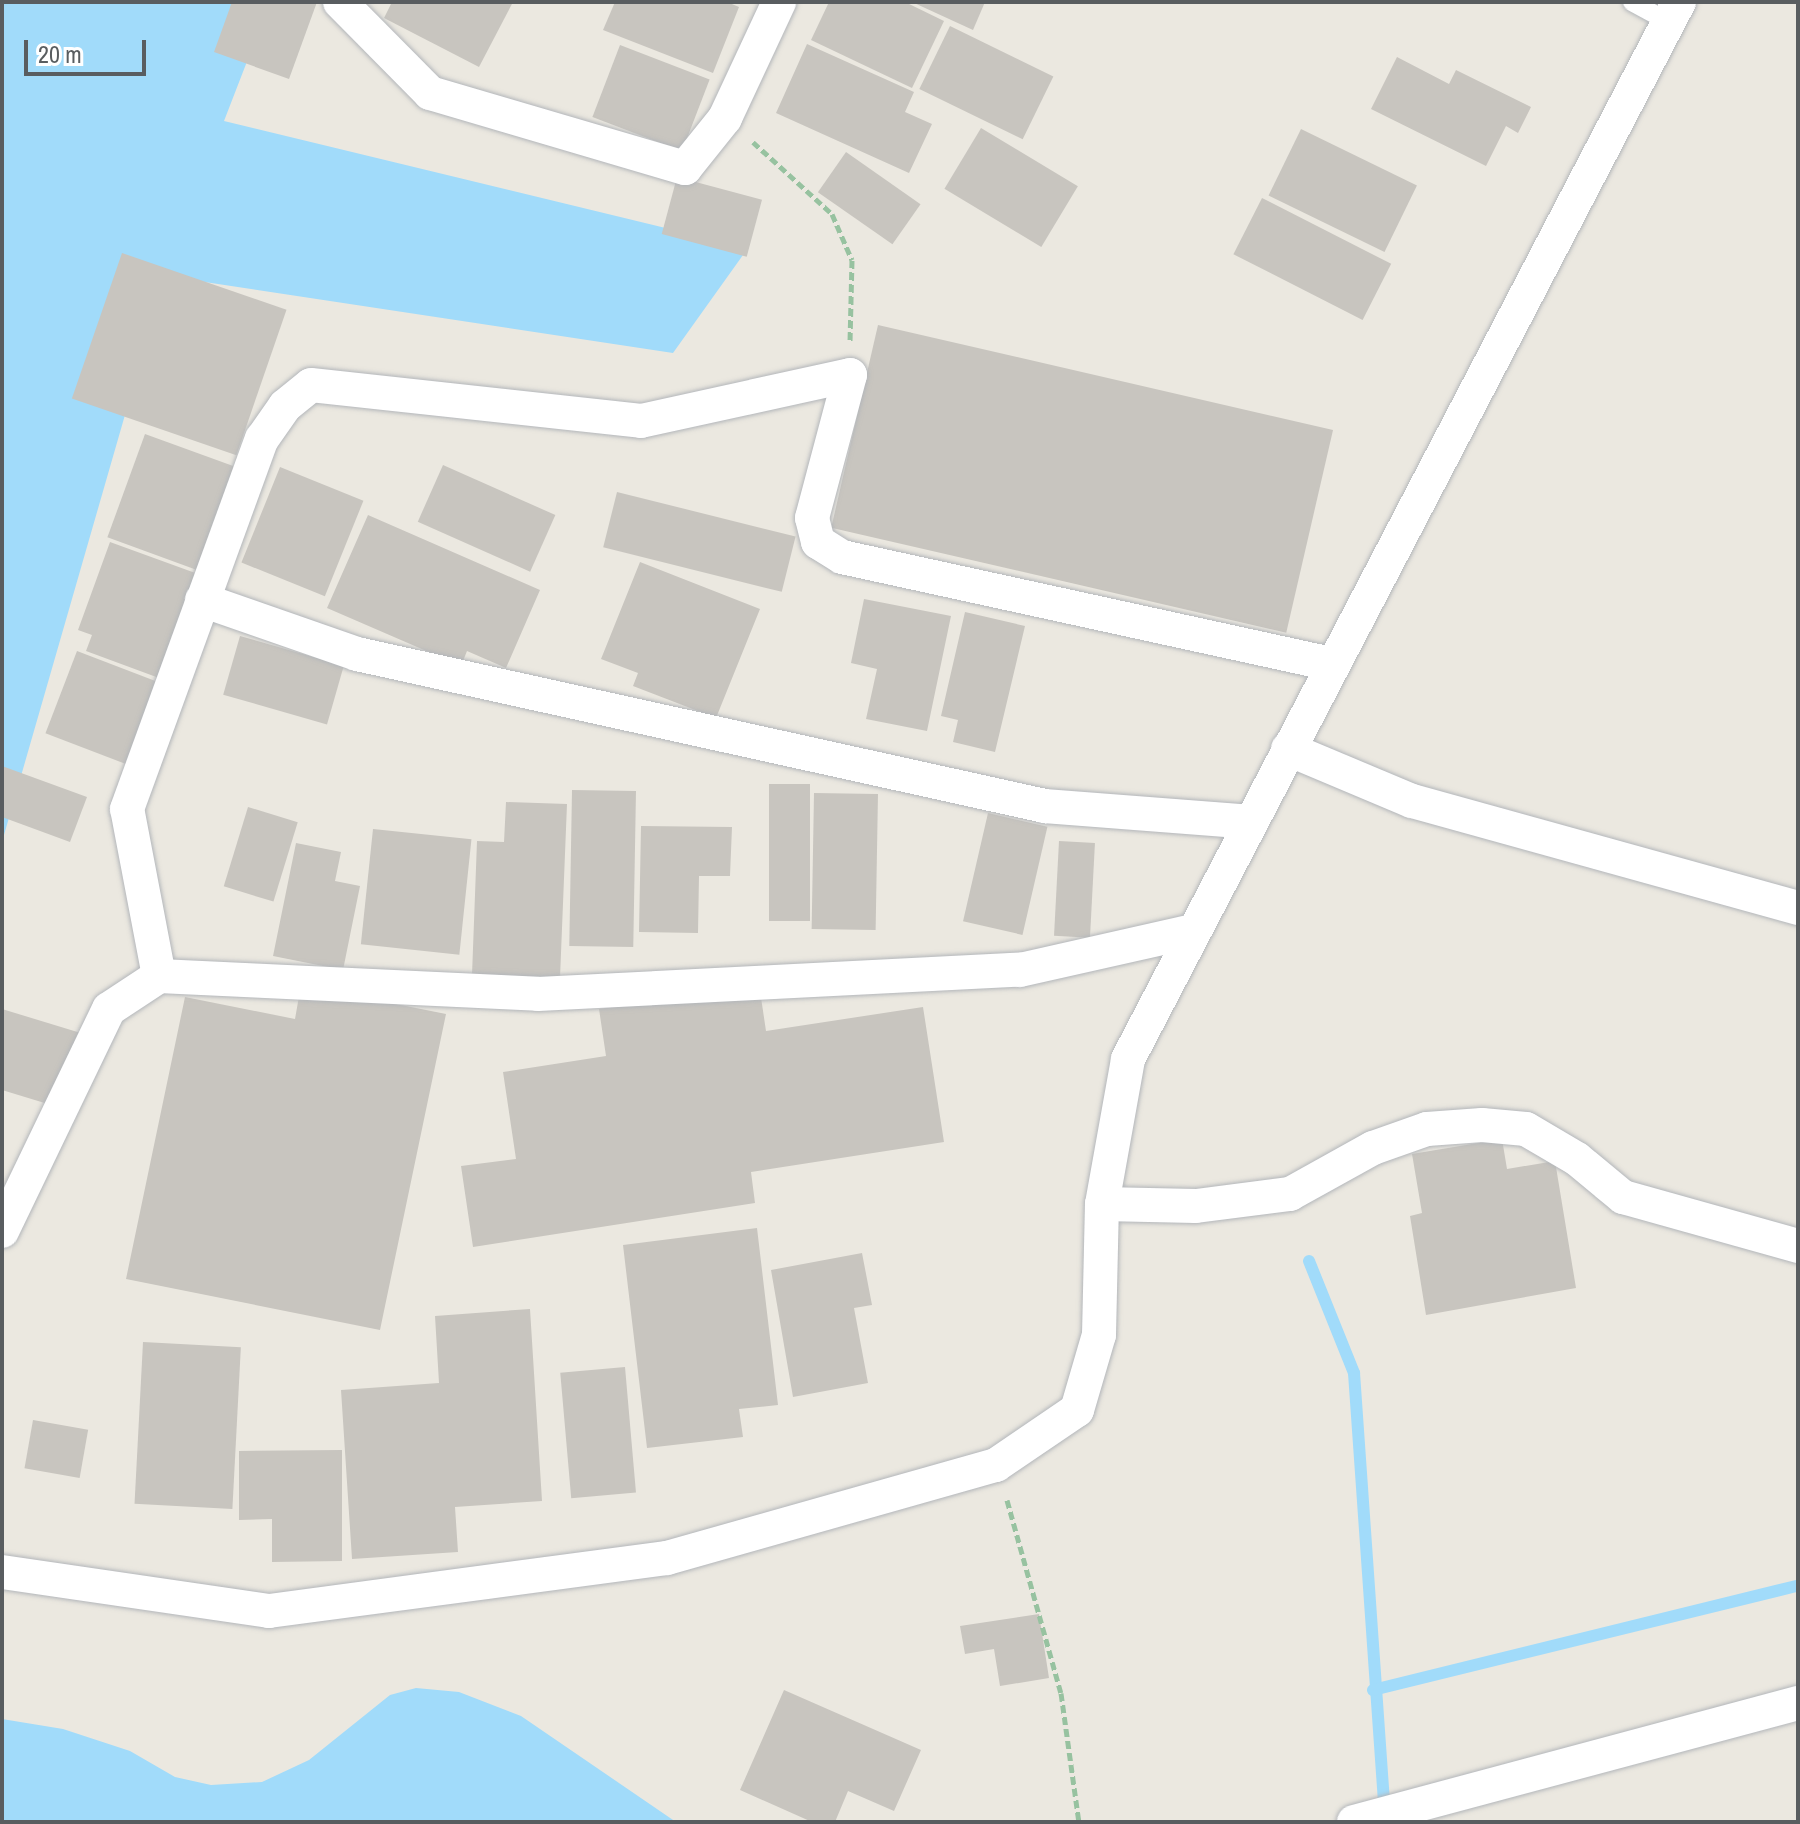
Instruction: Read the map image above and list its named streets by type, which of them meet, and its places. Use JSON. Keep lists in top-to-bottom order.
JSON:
{
  "scale_bar": "20 m"
}
